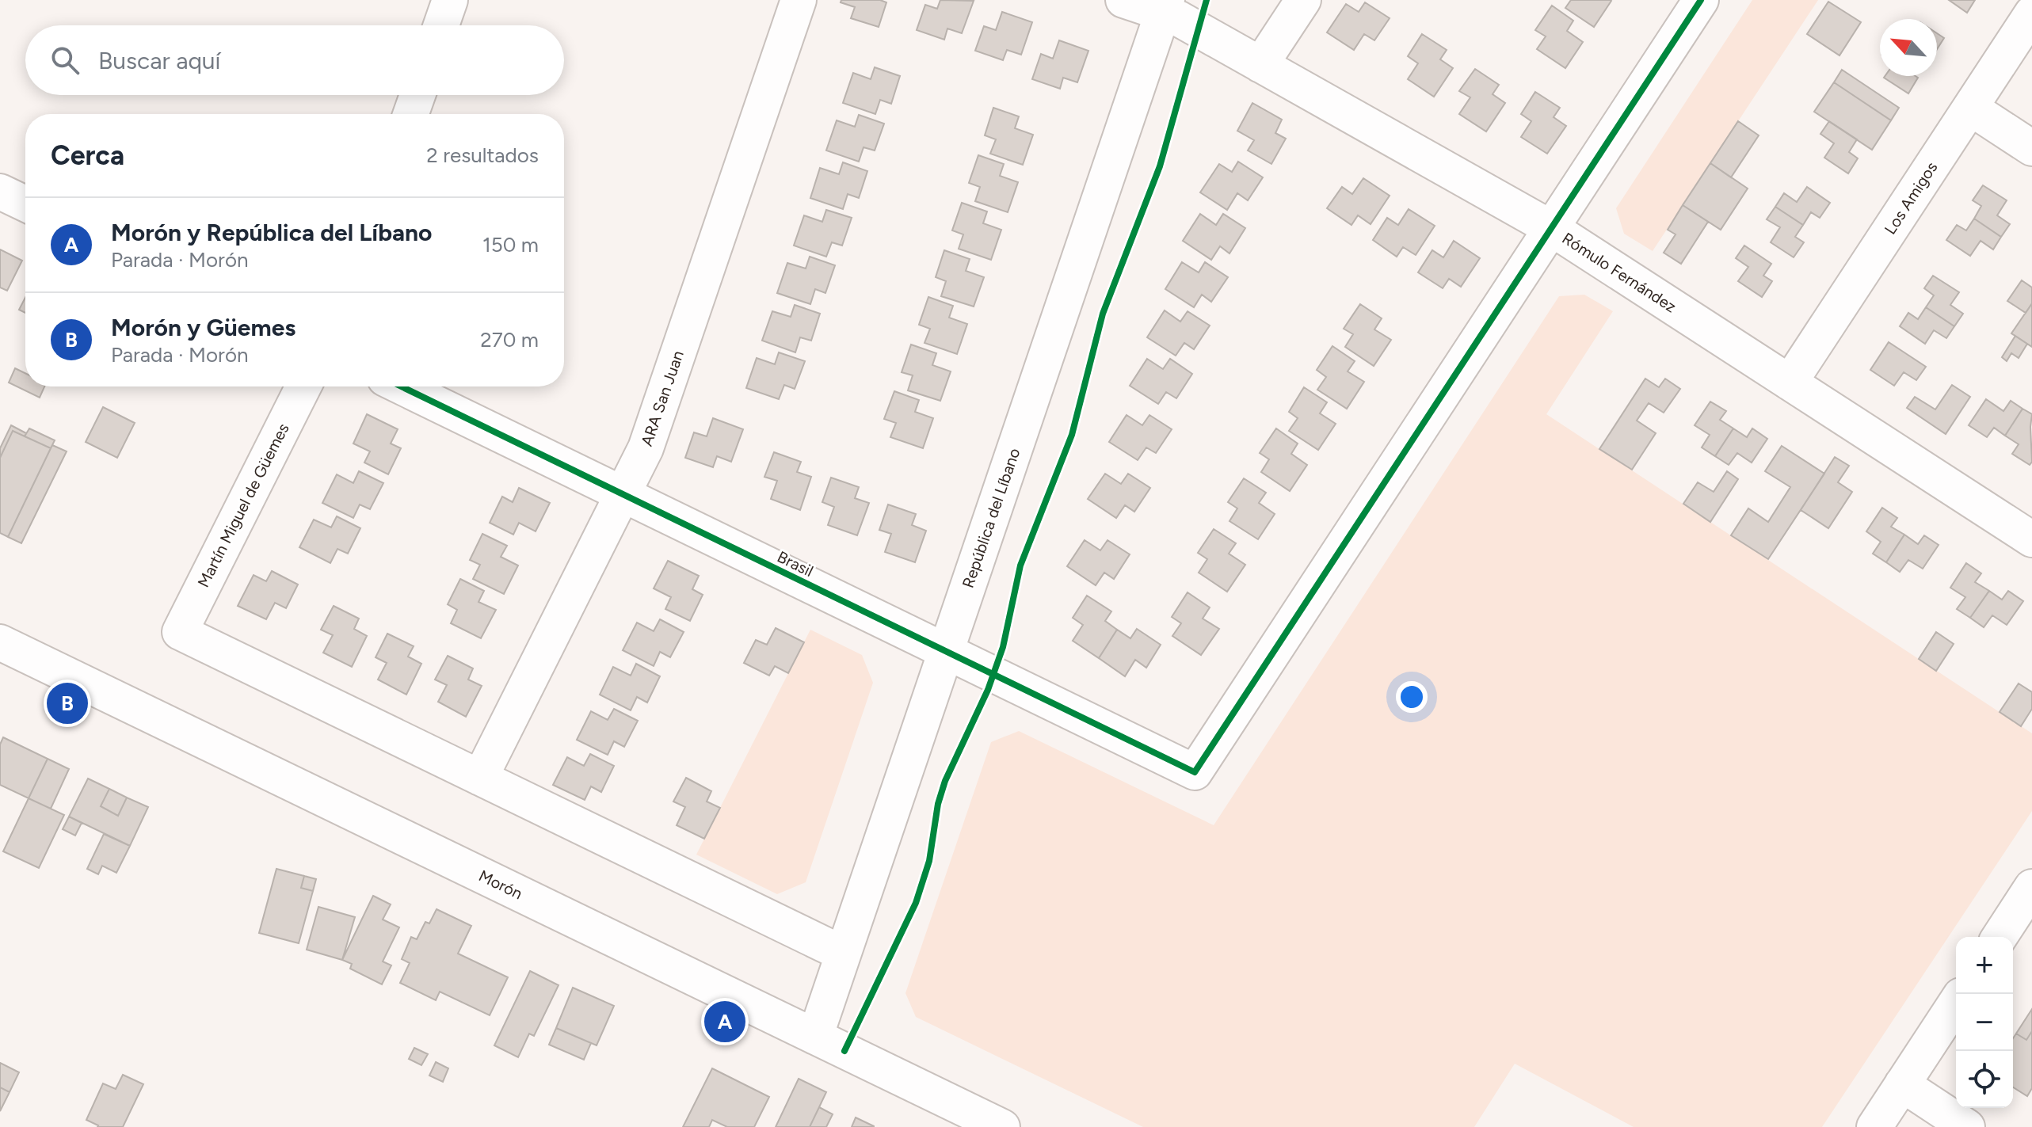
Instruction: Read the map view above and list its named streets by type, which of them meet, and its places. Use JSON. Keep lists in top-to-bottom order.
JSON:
{
  "streets": {
    "street": [
      "Los Amigos",
      "Rómulo Fernández",
      "ARA San Juan",
      "Martín Miguel de Güemes",
      "República del Líbano",
      "Brasil",
      "Morón"
    ]
  },
  "crossings": [
    ["Los Amigos", "Rómulo Fernández"],
    ["Rómulo Fernández", "República del Líbano"],
    ["Rómulo Fernández", "Brasil"],
    ["ARA San Juan", "Martín Miguel de Güemes"],
    ["ARA San Juan", "Brasil"],
    ["República del Líbano", "Brasil"],
    ["República del Líbano", "Morón"]
  ],
  "north": "top left",
  "page": {
    "search": "Buscar aquí",
    "heading": ["Cerca", "2 resultados"],
    "list": [
      {
        "mark": "A",
        "name": "Morón y República del Líbano",
        "note": "Parada · Morón",
        "value": "150 m"
      },
      {
        "mark": "B",
        "name": "Morón y Güemes",
        "note": "Parada · Morón",
        "value": "270 m"
      }
    ],
    "pins": ["B", "A"],
    "map_buttons": ["+", "−"]
  }
}
